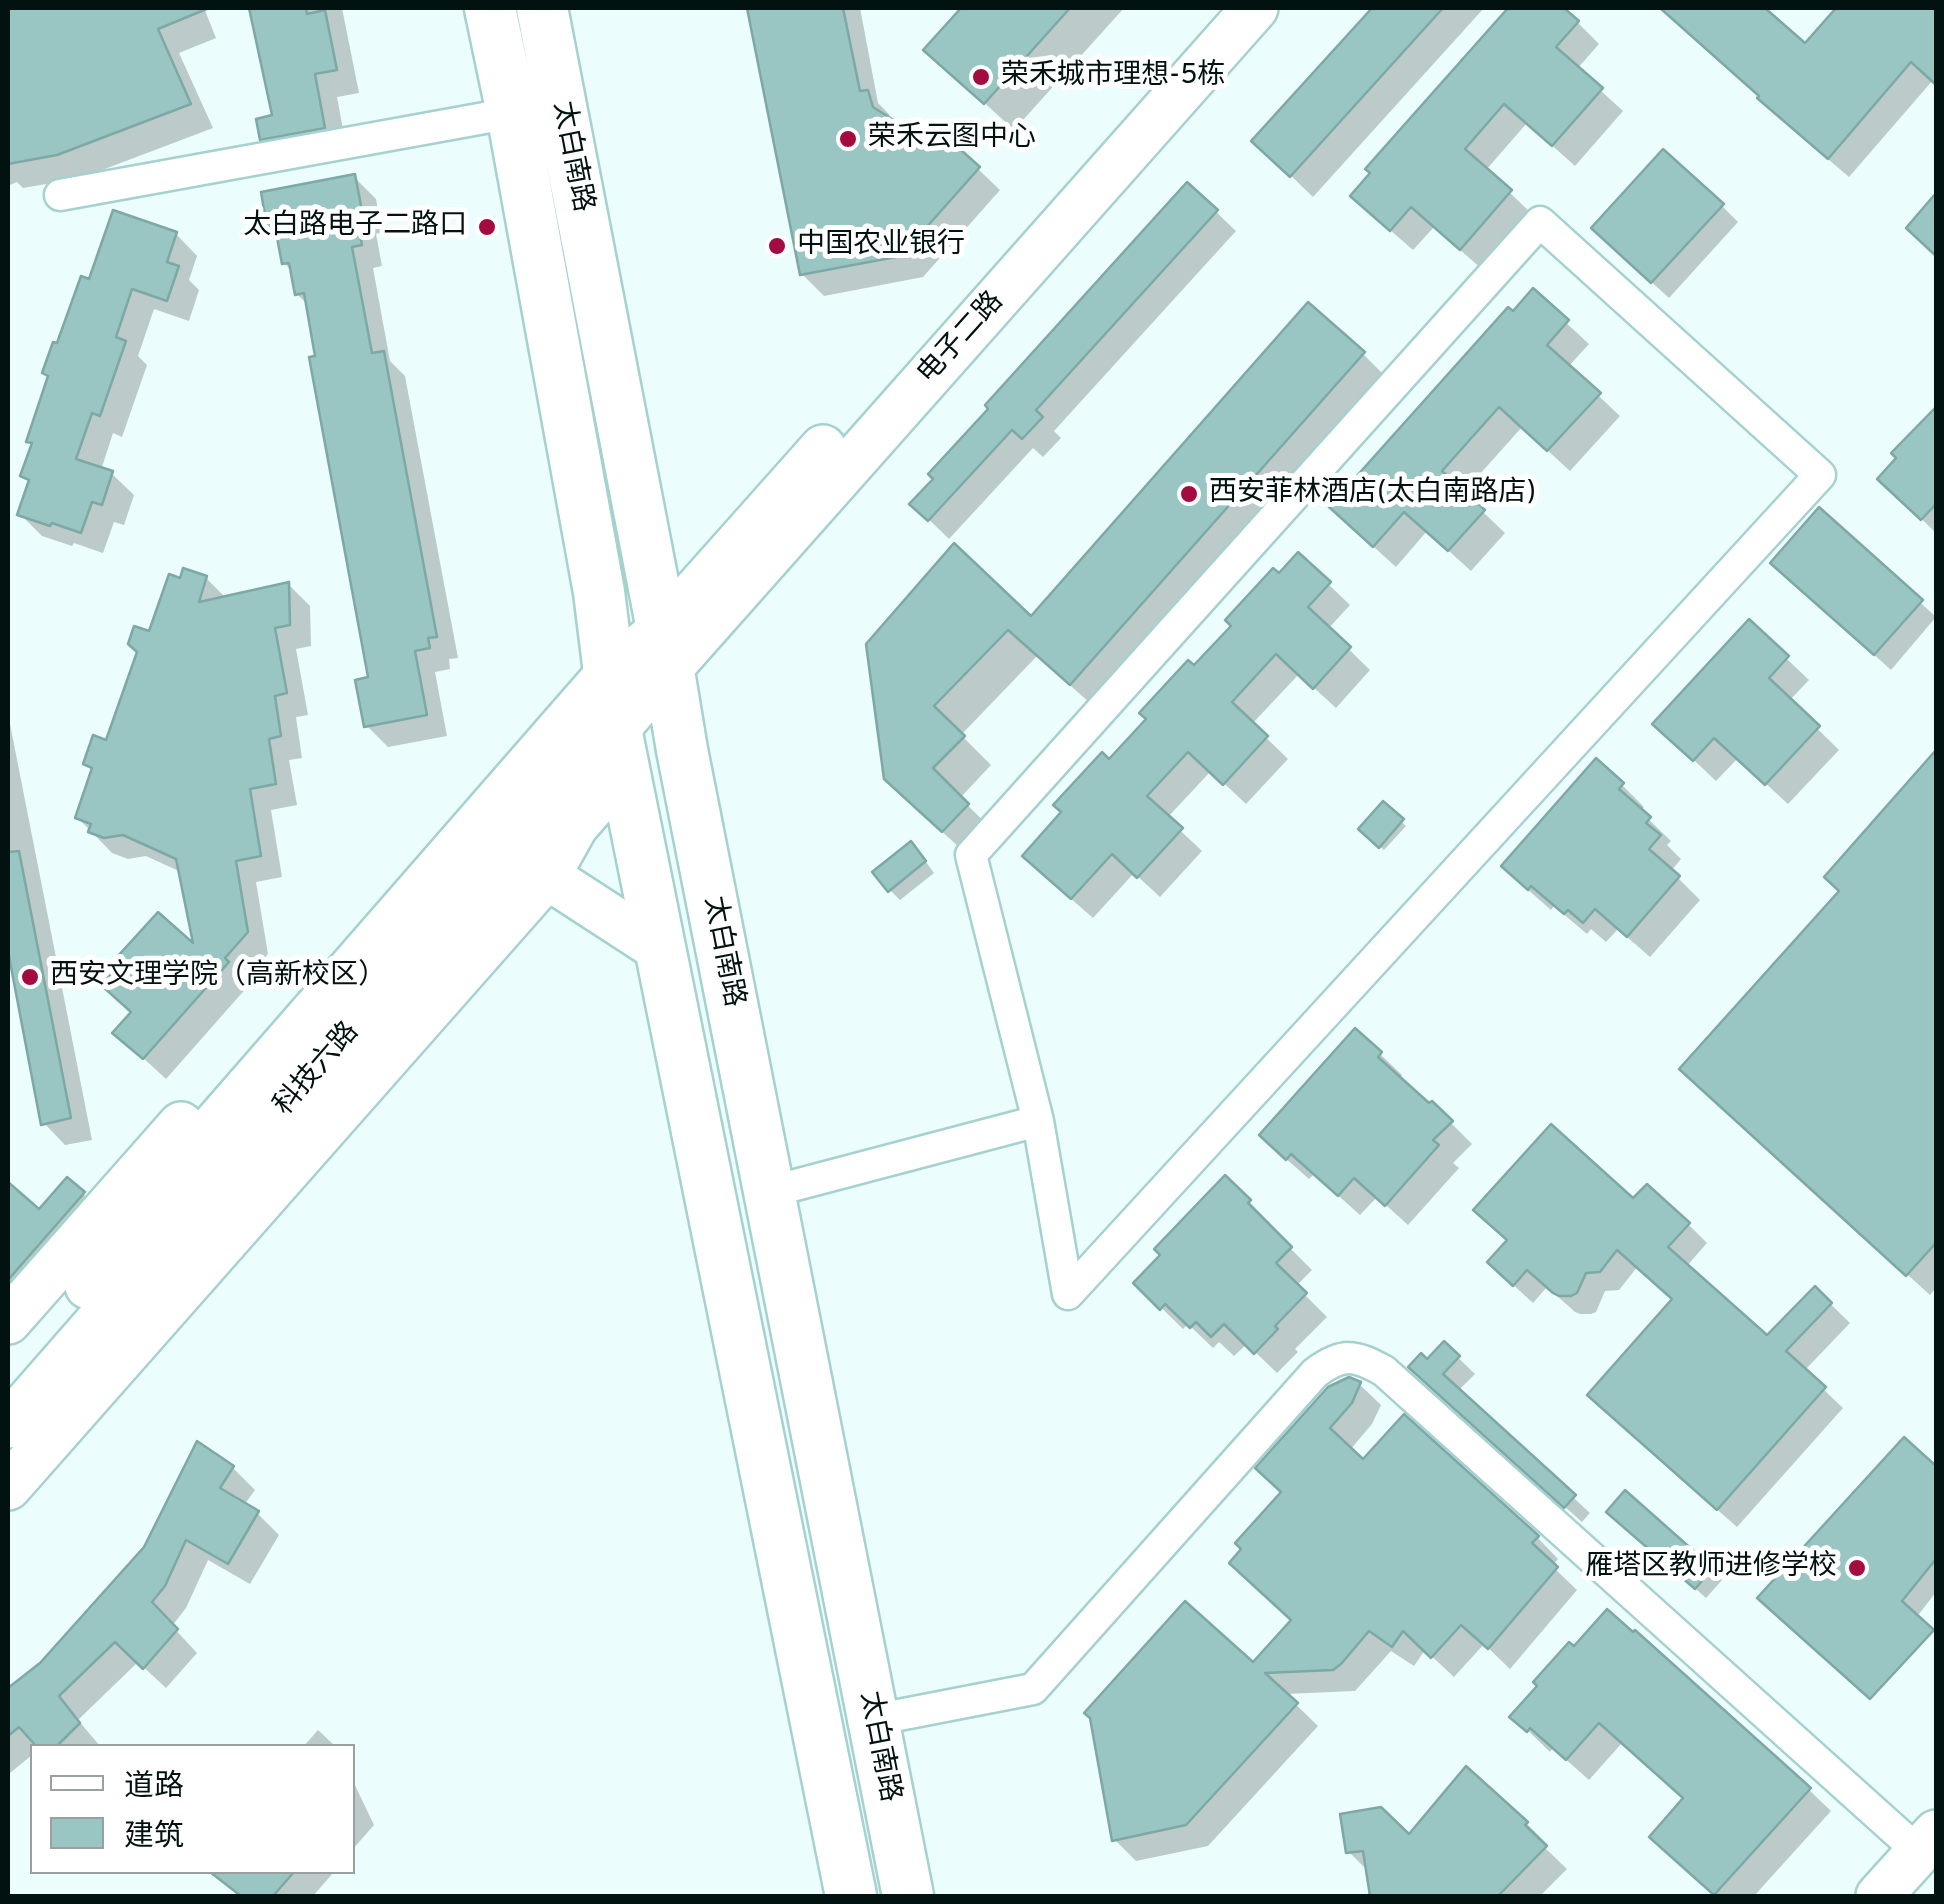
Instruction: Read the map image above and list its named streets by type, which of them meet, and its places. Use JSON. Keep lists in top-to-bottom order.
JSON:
{
  "streets": {
    "main road": ["太白南路", "电子二路", "科技六路"]
  },
  "crossings": [
    ["太白南路", "电子二路"],
    ["太白南路", "科技六路"],
    ["电子二路", "科技六路"]
  ],
  "places": [
    "荣禾·城市理想-5栋",
    "荣禾云图中心",
    "太白路电子二路口",
    "中国农业银行",
    "西安菲林酒店(太白南路店)",
    "西安文理学院（高新校区）",
    "雁塔区教师进修学校"
  ],
  "legend": ["道路", "建筑"]
}
